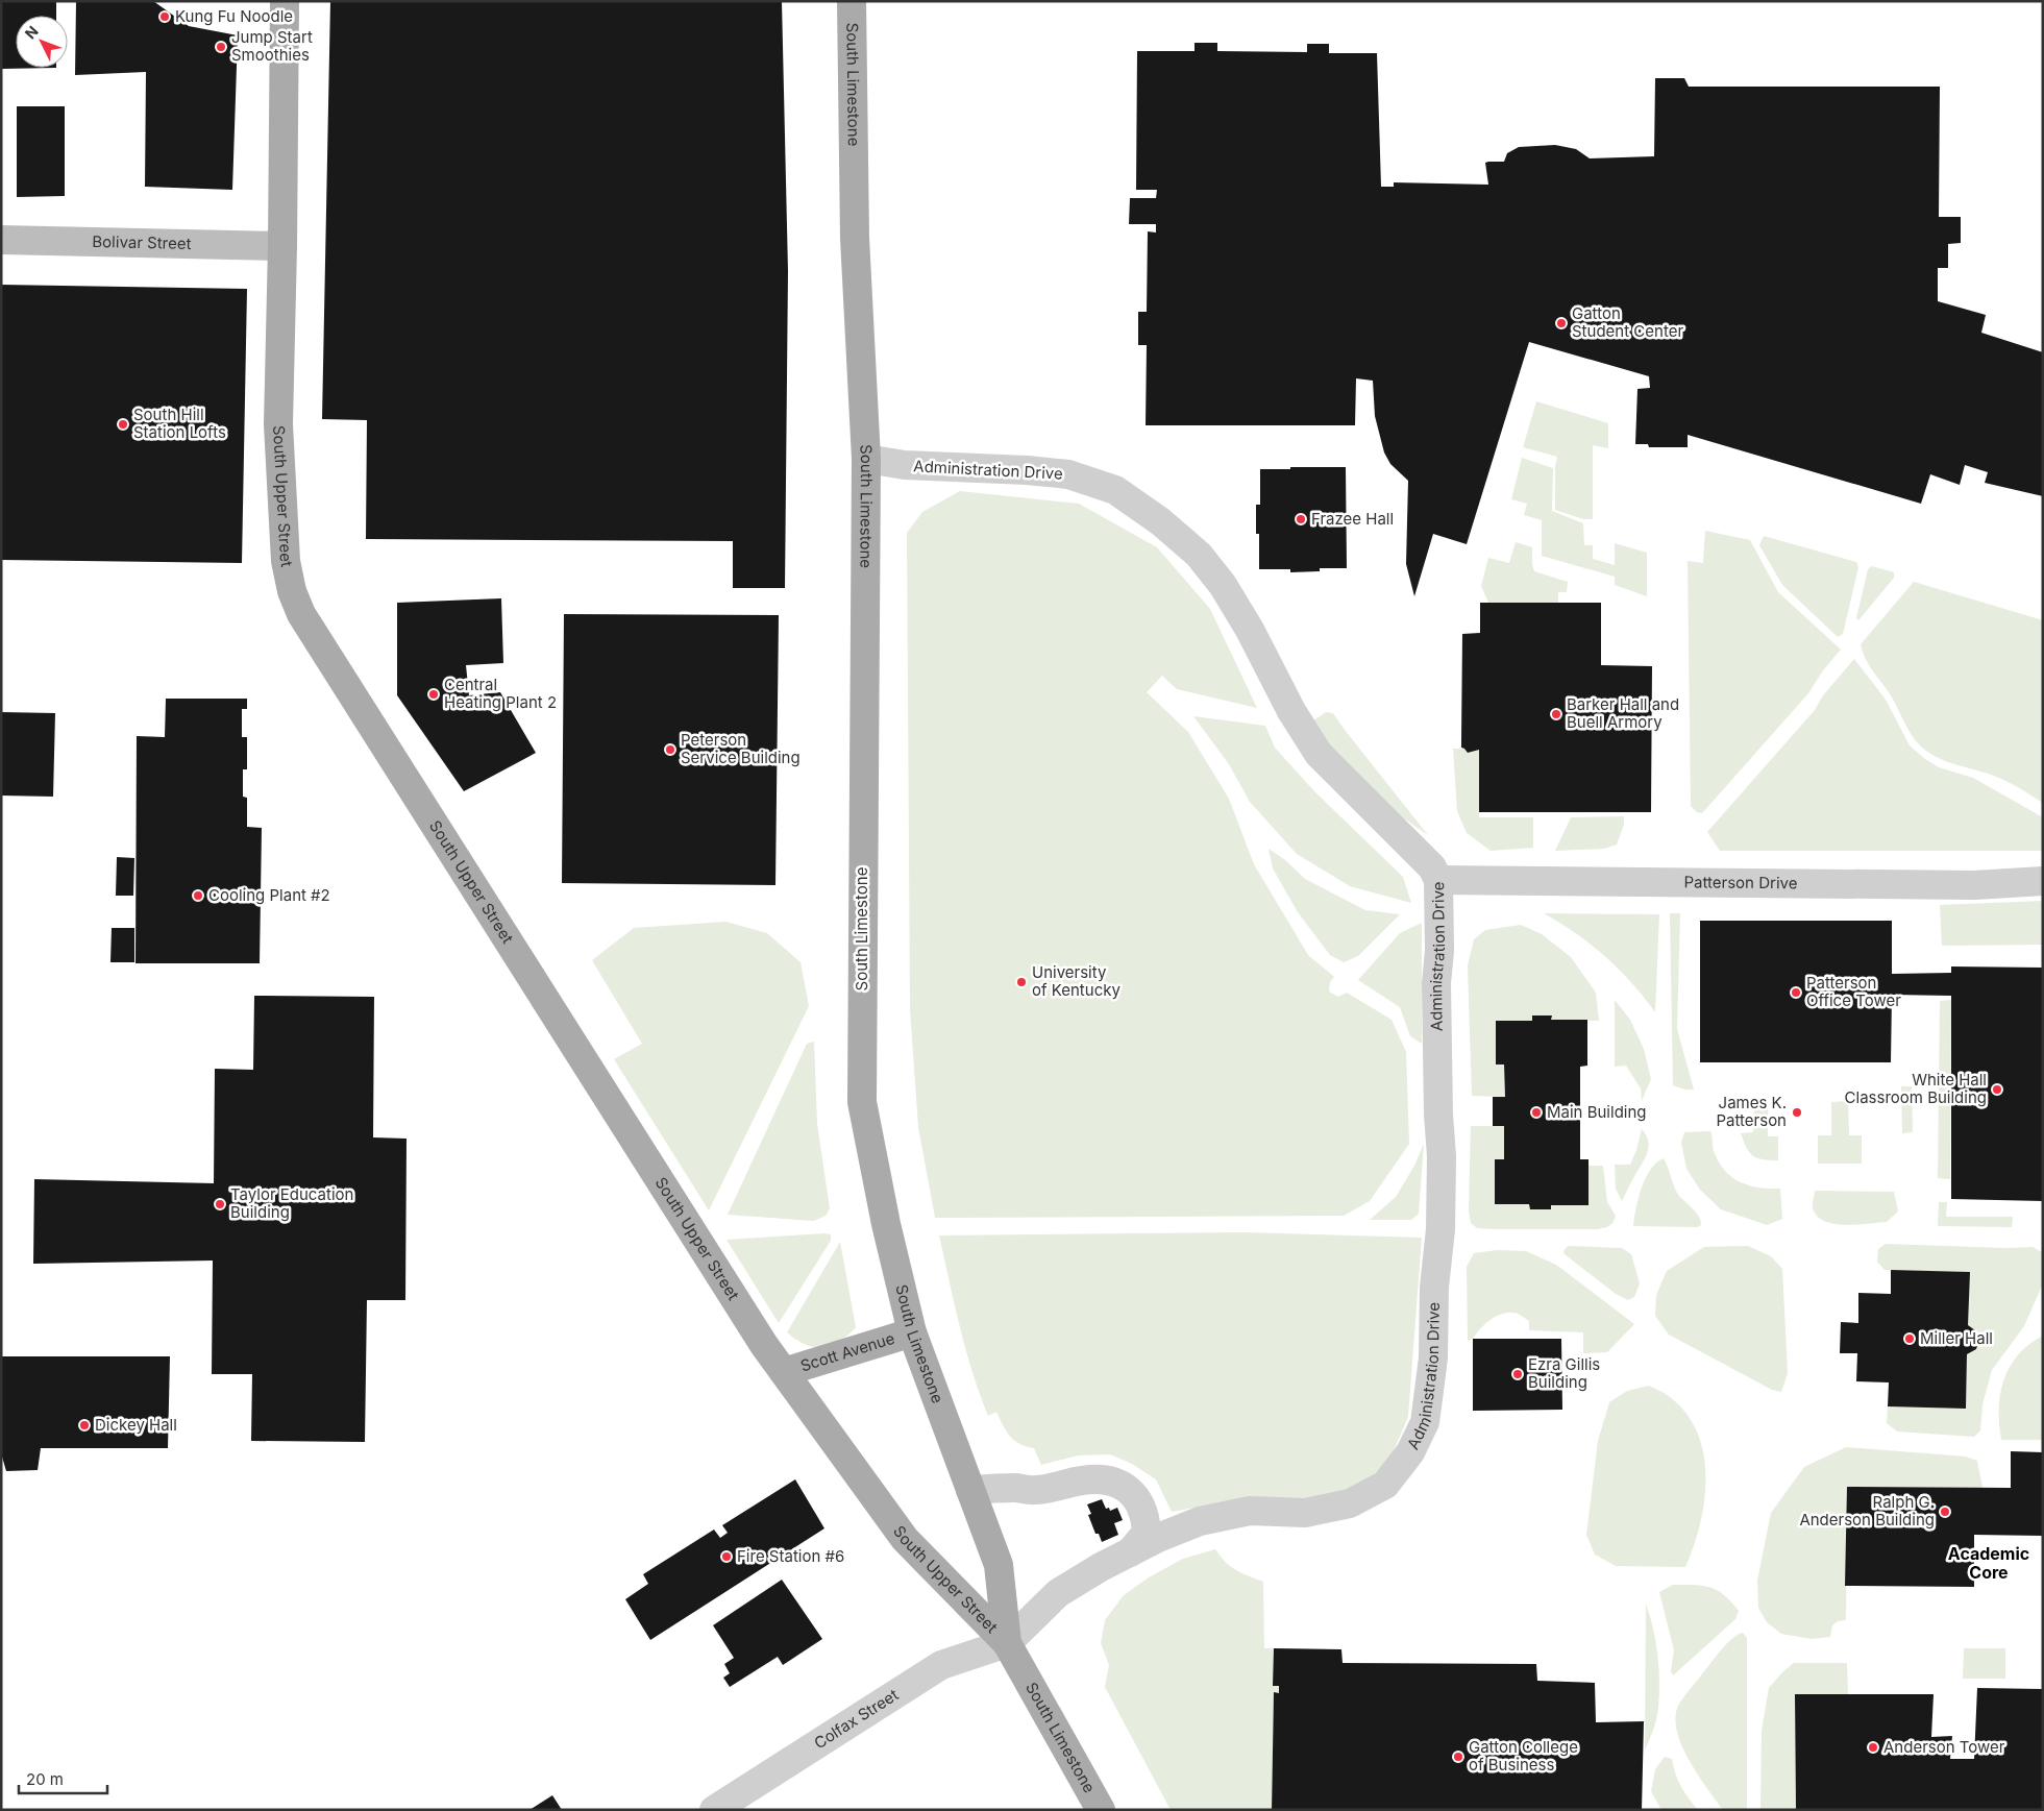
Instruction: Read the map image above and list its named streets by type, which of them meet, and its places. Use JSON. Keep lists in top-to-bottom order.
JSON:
{
  "streets": {
    "main road": [
      "South Limestone",
      "Bolivar Street",
      "South Upper Street",
      "Scott Avenue"
    ],
    "street": ["Administration Drive", "Patterson Drive", "Colfax Street"]
  },
  "crossings": [
    ["South Limestone", "Administration Drive"],
    ["South Limestone", "South Upper Street"],
    ["South Limestone", "Scott Avenue"],
    ["South Limestone", "Colfax Street"],
    ["Bolivar Street", "South Upper Street"],
    ["Administration Drive", "South Upper Street"],
    ["Administration Drive", "Patterson Drive"],
    ["Administration Drive", "Colfax Street"],
    ["South Upper Street", "Scott Avenue"],
    ["South Upper Street", "Colfax Street"]
  ],
  "districts": ["Academic Core"],
  "places": [
    "Kung Fu Noodle",
    "Jump Start Smoothies",
    "Gatton Student Center",
    "South Hill Station Lofts",
    "Frazee Hall",
    "Central Heating Plant 2",
    "Barker Hall and Buell Armory",
    "Peterson Service Building",
    "Cooling Plant #2",
    "University of Kentucky",
    "Patterson Office Tower",
    "White Hall Classroom Building",
    "Main Building",
    "James K. Patterson",
    "Taylor Education Building",
    "Miller Hall",
    "Ezra Gillis Building",
    "Dickey Hall",
    "Ralph G. Anderson Building",
    "Fire Station #6",
    "Anderson Tower",
    "Gatton College of Business"
  ],
  "scale_bar": "20 m",
  "north": "top left"
}
